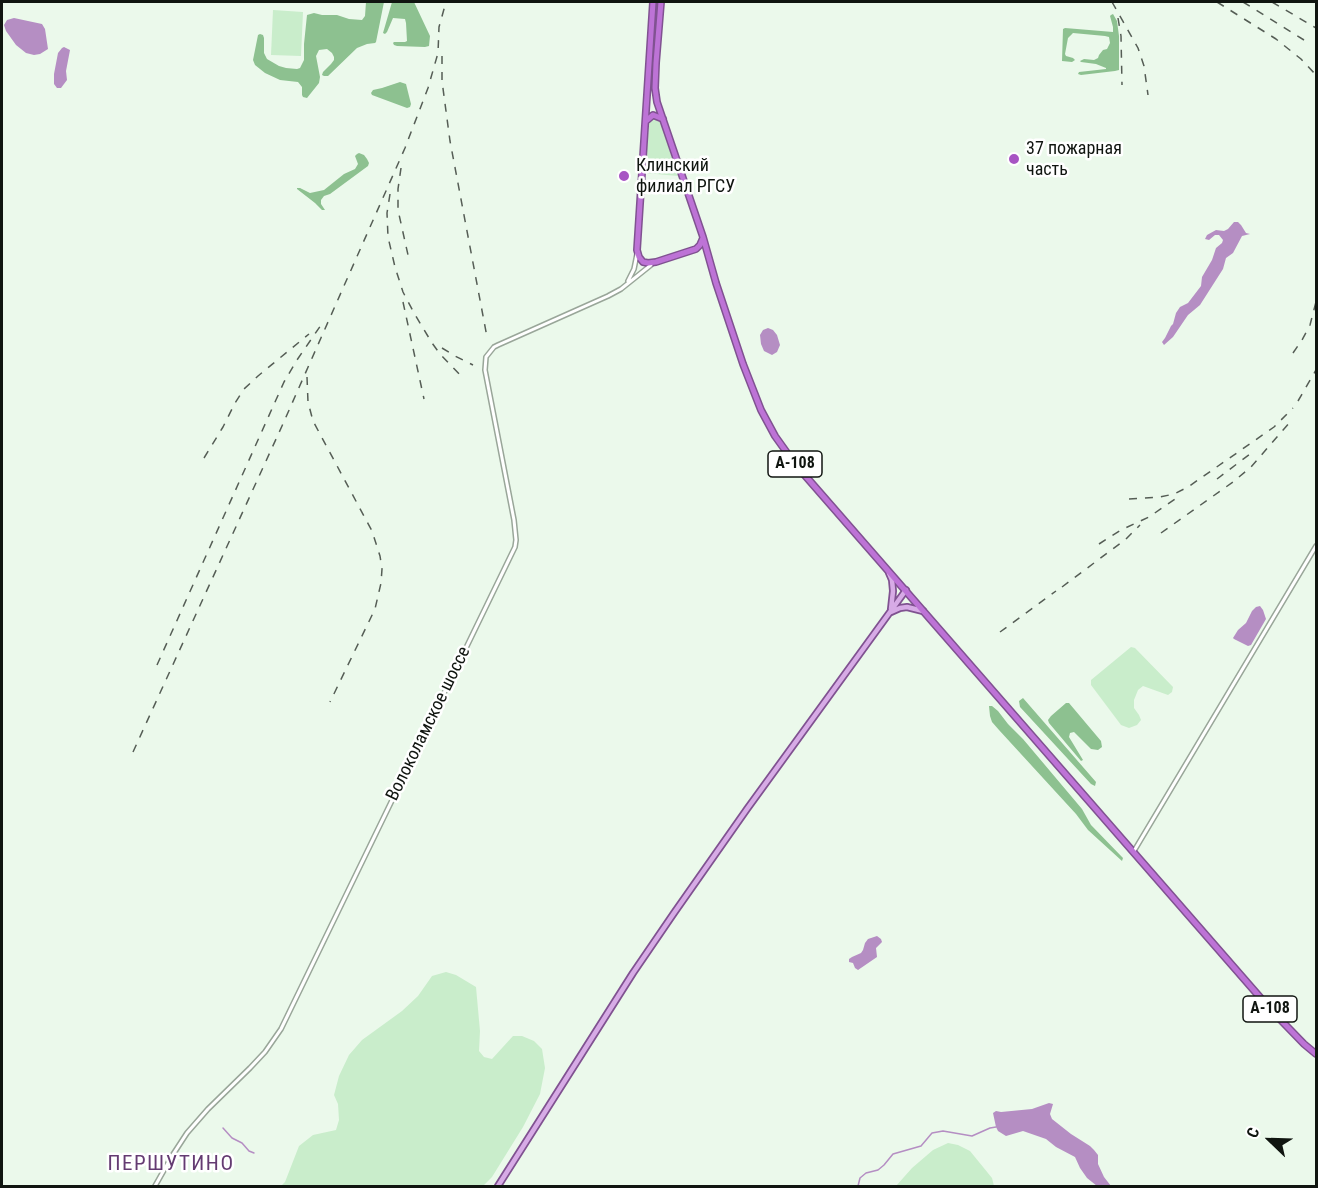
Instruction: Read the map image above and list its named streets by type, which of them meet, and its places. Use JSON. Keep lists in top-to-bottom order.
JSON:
{
  "streets": {
    "highway": ["А-108"],
    "street": ["Волоколамское шоссе"]
  },
  "districts": ["ПЕРШУТИНО"],
  "places": ["37 пожарная часть", "Клинский филиал РГСУ"],
  "north": "top left"
}
